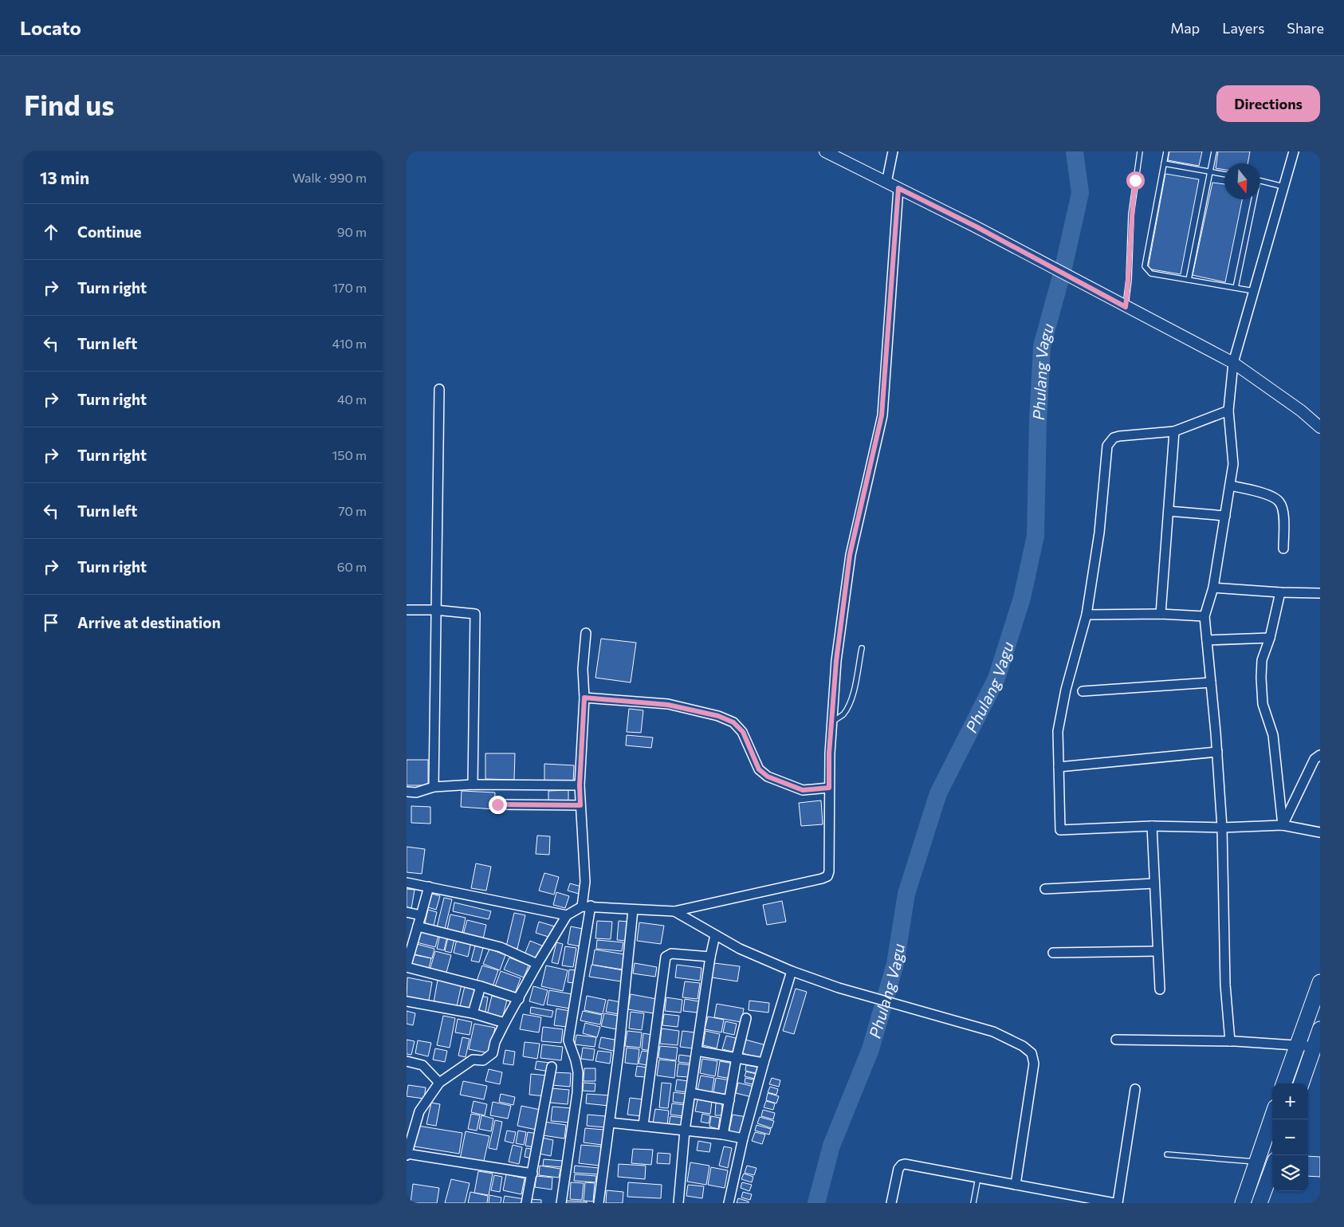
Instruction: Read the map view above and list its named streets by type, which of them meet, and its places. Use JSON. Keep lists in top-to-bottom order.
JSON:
{
  "water": ["Phulang Vagu"],
  "north": "bottom",
  "page": {
    "header": "Locato",
    "nav": ["Map", "Layers", "Share"],
    "buttons": "Directions",
    "title": "Find us",
    "heading": ["13 min", "Walk · 990 m"],
    "list": [
      ["Continue", "90 m"],
      ["Turn right", "170 m"],
      ["Turn left", "410 m"],
      ["Turn right", "40 m"],
      ["Turn right", "150 m"],
      ["Turn left", "70 m"],
      ["Turn right", "60 m"],
      "Arrive at destination"
    ],
    "map_buttons": ["+", "−"]
  }
}
